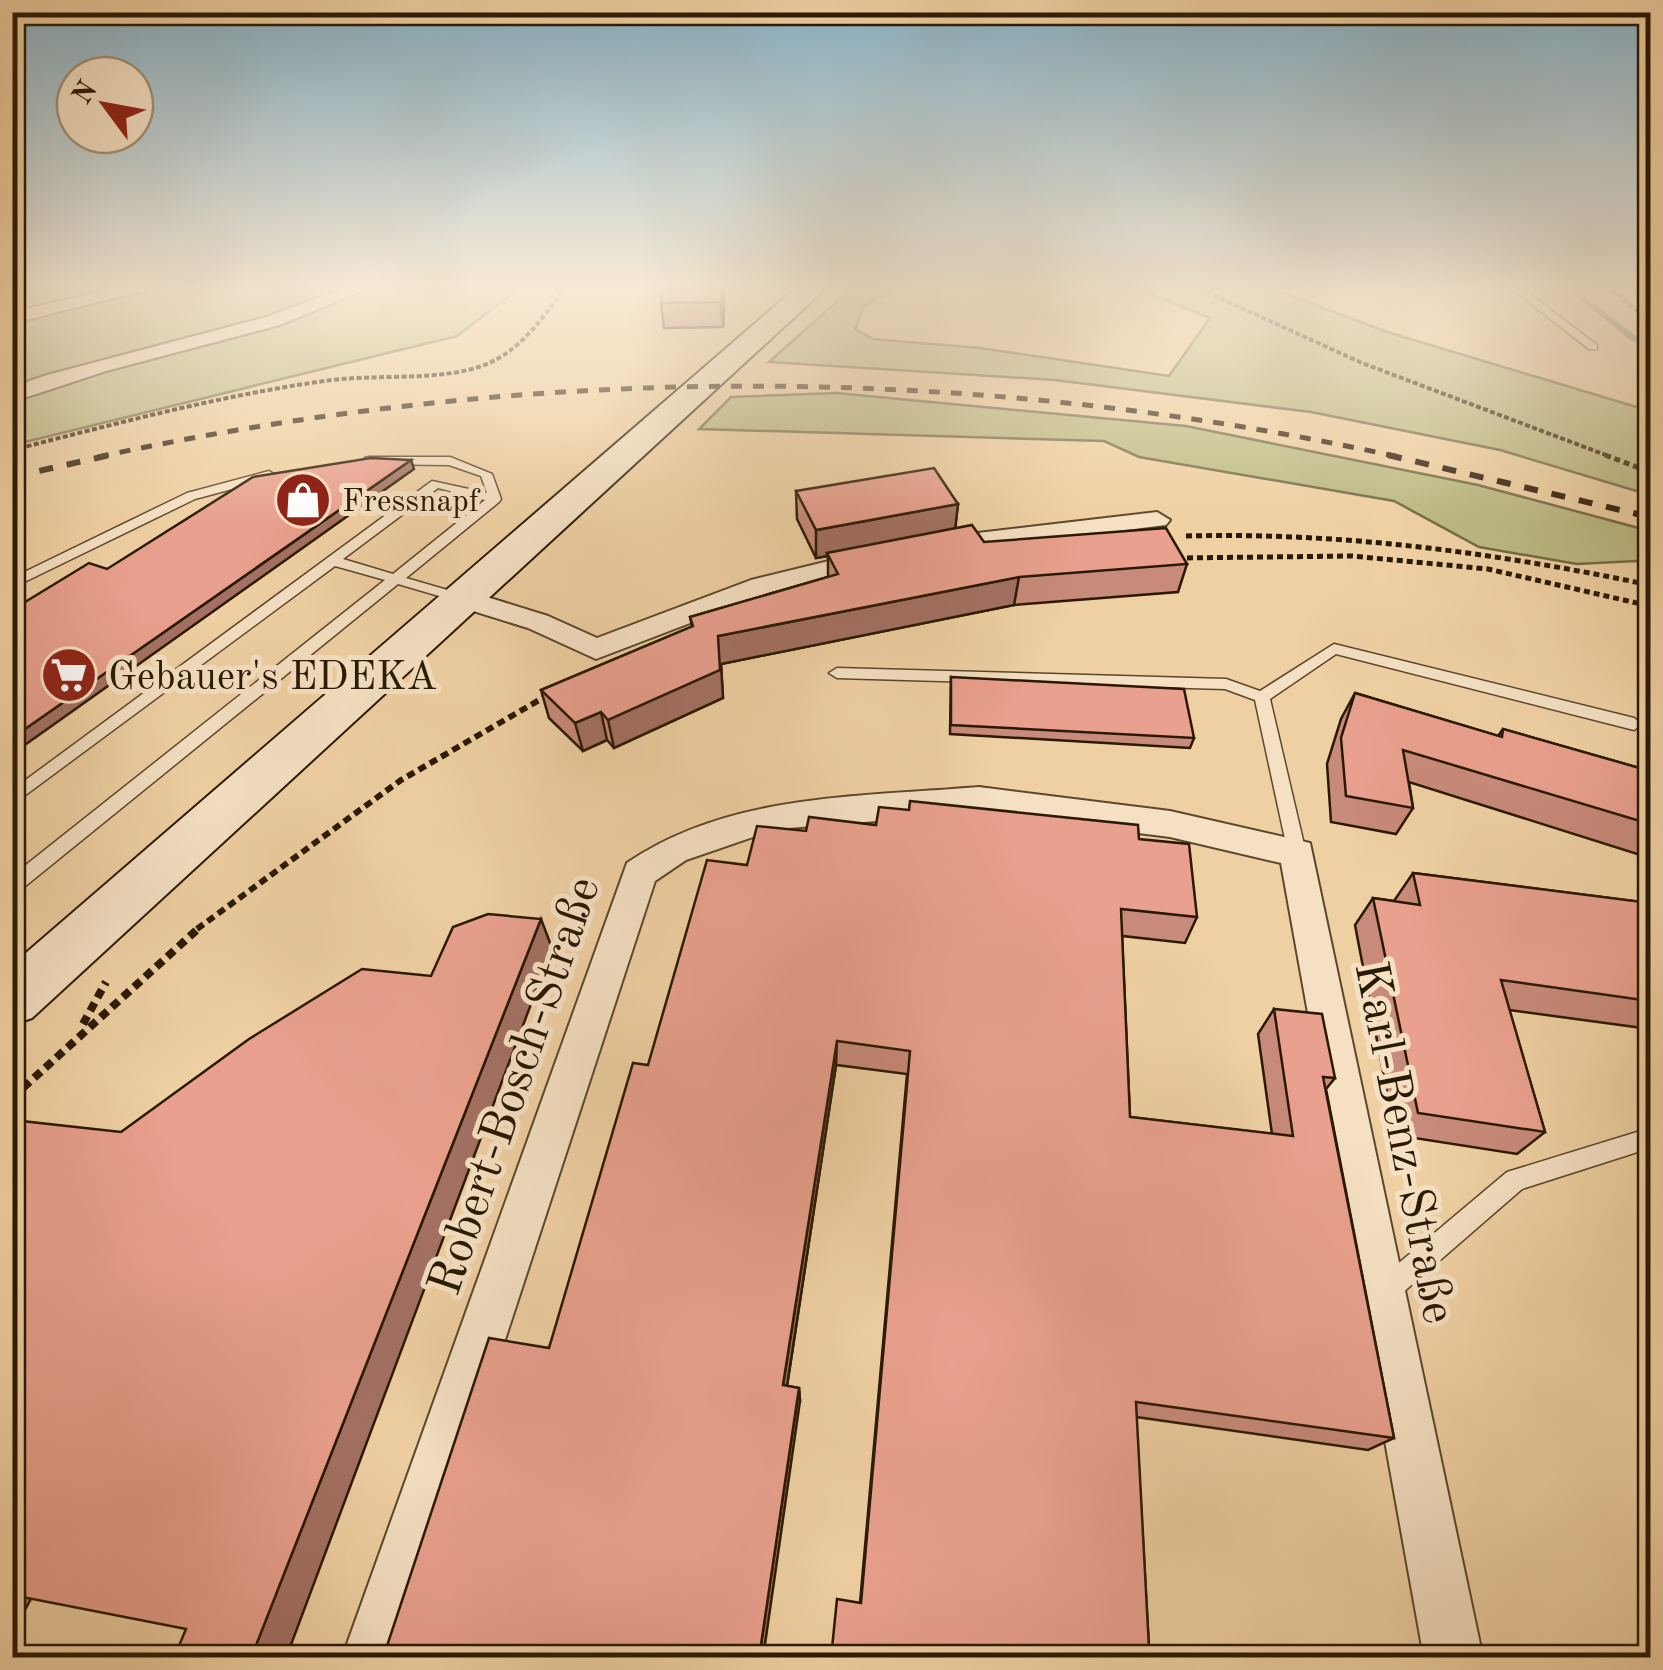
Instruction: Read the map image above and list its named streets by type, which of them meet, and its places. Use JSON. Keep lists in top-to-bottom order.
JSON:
{
  "streets": {
    "street": ["Robert-Bosch-Straße", "Karl-Benz-Straße"]
  },
  "crossings": [
    ["Robert-Bosch-Straße", "Karl-Benz-Straße"]
  ],
  "places": {
    "shop": ["Fressnapf"],
    "supermarket": ["Gebauer's EDEKA"]
  },
  "north": "top left"
}
